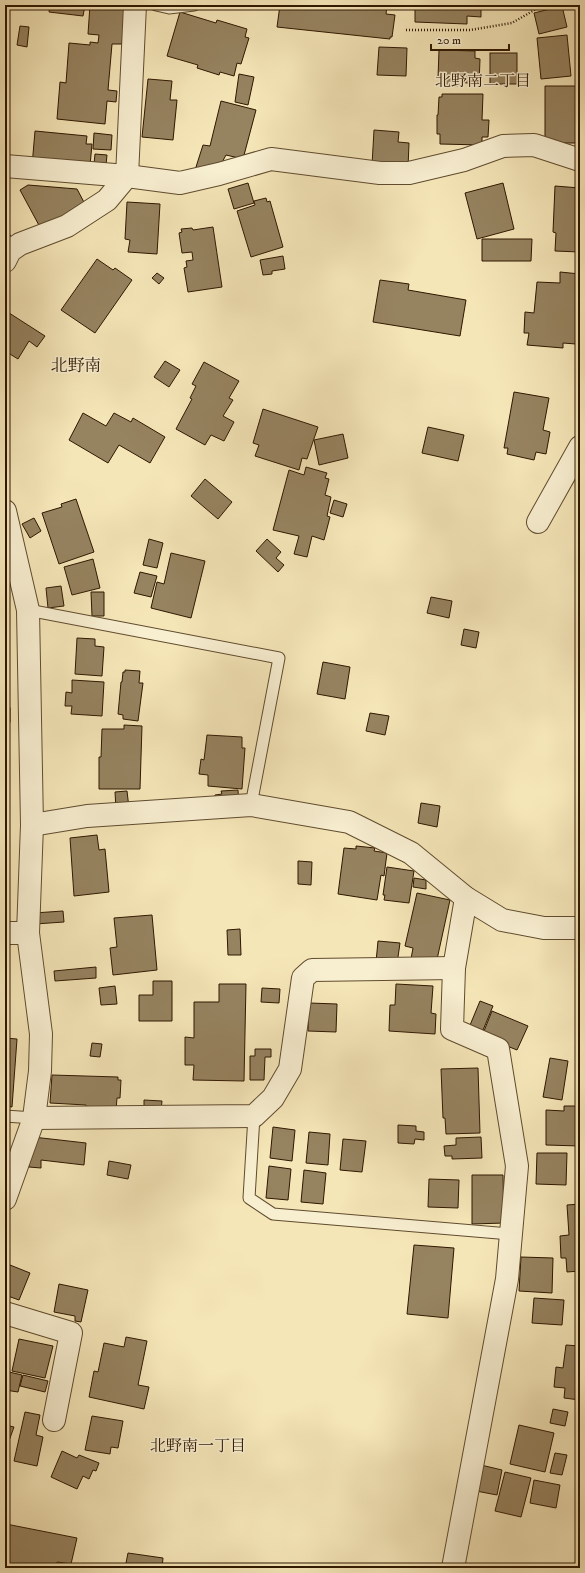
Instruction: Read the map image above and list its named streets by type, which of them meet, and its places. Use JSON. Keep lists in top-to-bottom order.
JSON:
{
  "districts": ["北野南二丁目", "北野南", "北野南一丁目"],
  "scale_bar": "20 m"
}
